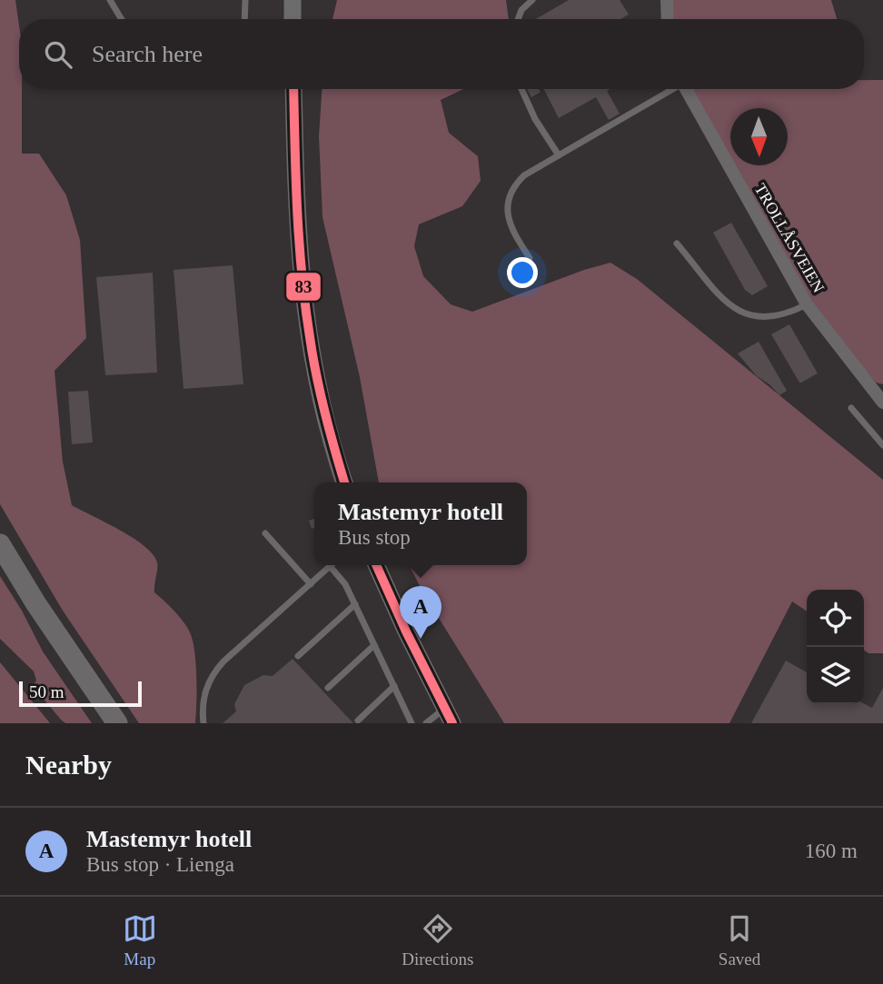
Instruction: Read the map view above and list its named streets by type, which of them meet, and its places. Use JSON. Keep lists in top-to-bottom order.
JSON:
{
  "streets": {
    "street": ["TROLLÅSVEIEN"]
  },
  "lines": ["transit line 83"],
  "scale_bar": "50 m",
  "north": "bottom",
  "page": {
    "search": "Search here",
    "popup": ["Mastemyr hotell", "Bus stop"],
    "pins": "A",
    "scale": "50 m",
    "heading": "Nearby",
    "list": [
      {
        "mark": "A",
        "name": "Mastemyr hotell",
        "note": "Bus stop · Lienga",
        "value": "160 m"
      }
    ],
    "nav": ["Map", "Directions", "Saved"]
  }
}
